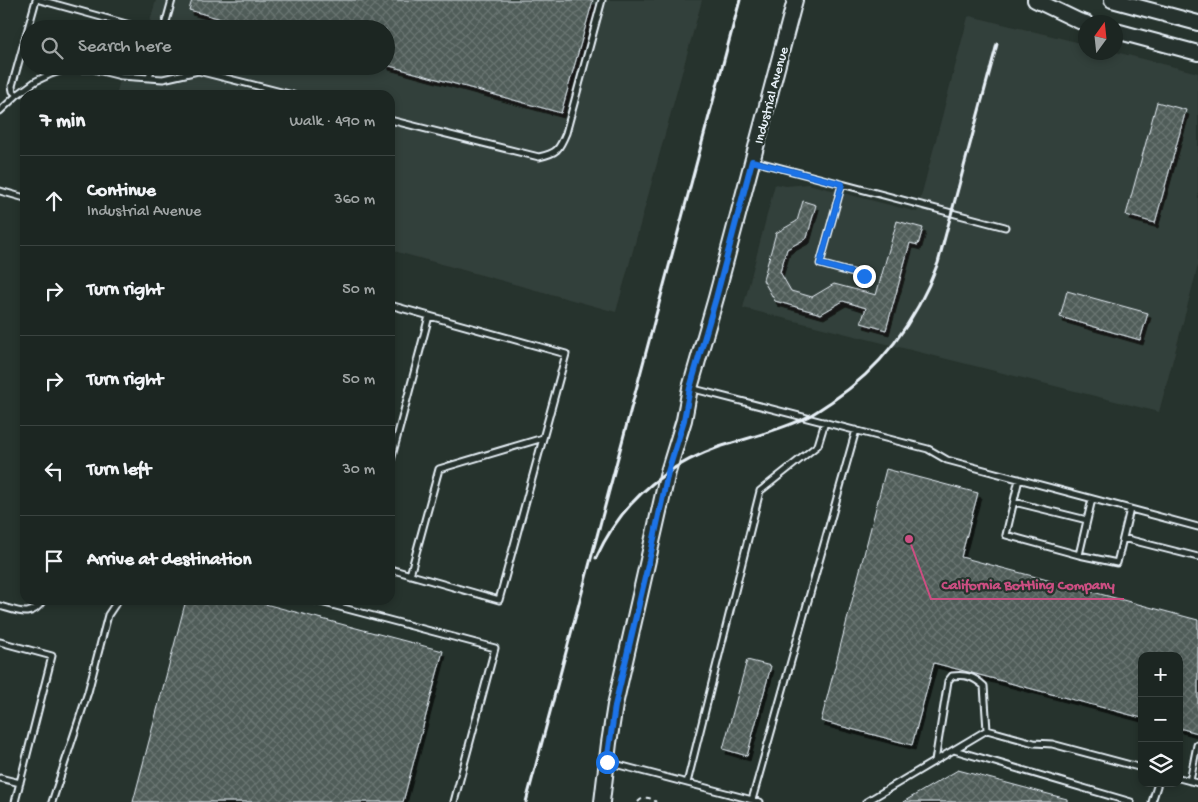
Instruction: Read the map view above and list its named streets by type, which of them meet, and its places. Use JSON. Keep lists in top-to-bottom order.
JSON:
{
  "streets": {
    "street": ["Industrial Avenue"]
  },
  "places": ["California Bottling Company"],
  "north": "top",
  "page": {
    "search": "Search here",
    "heading": ["7 min", "Walk · 490 m"],
    "list": [
      ["Continue", "Industrial Avenue", "360 m"],
      ["Turn right", "50 m"],
      ["Turn right", "50 m"],
      ["Turn left", "30 m"],
      "Arrive at destination"
    ],
    "map_buttons": ["+", "−"]
  }
}
